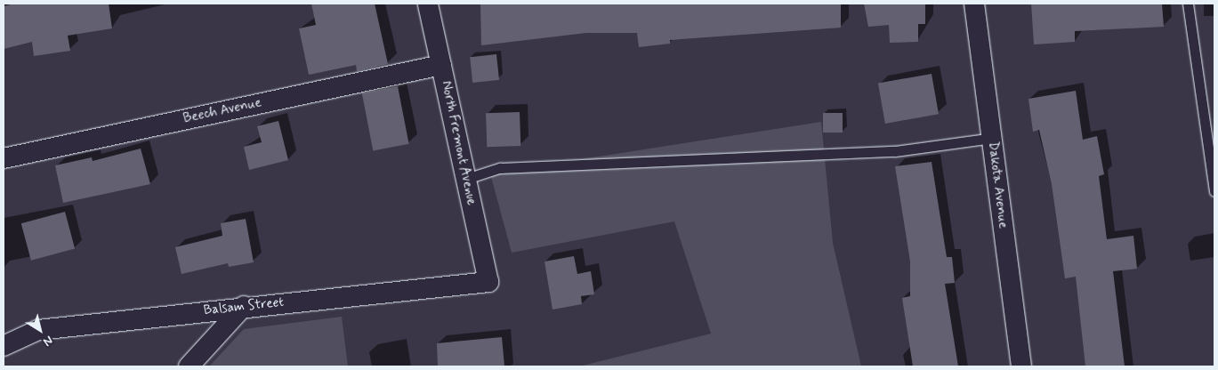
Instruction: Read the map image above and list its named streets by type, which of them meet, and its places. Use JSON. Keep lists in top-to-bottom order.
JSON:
{
  "streets": {
    "street": [
      "Beech Avenue",
      "North Fremont Avenue",
      "Dakota Avenue",
      "Balsam Street"
    ]
  },
  "crossings": [
    ["Beech Avenue", "North Fremont Avenue"],
    ["North Fremont Avenue", "Balsam Street"]
  ],
  "north": "bottom right"
}
